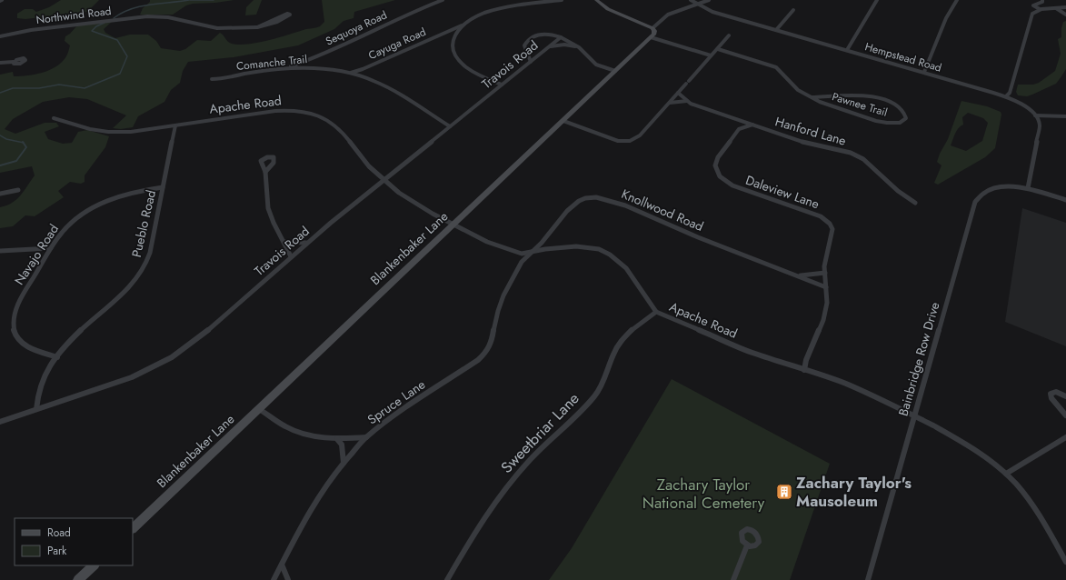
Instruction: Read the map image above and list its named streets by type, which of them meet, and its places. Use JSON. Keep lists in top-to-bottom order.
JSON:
{
  "streets": {
    "street": [
      "Northwind Road",
      "Sequoya Road",
      "Cayuga Road",
      "Hempstead Road",
      "Comanche Trail",
      "Travois Road",
      "Apache Road",
      "Pawnee Trail",
      "Hanford Lane",
      "Daleview Lane",
      "Knollwood Road",
      "Pueblo Road",
      "Blankenbaker Lane",
      "Navajo Road",
      "Bainbridge Row Drive",
      "Spruce Lane",
      "Sweetbriar Lane"
    ]
  },
  "crossings": [
    ["Sequoya Road", "Comanche Trail"],
    ["Cayuga Road", "Comanche Trail"],
    ["Comanche Trail", "Travois Road"],
    ["Travois Road", "Apache Road"],
    ["Apache Road", "Daleview Lane"],
    ["Apache Road", "Knollwood Road"],
    ["Apache Road", "Pueblo Road"],
    ["Apache Road", "Blankenbaker Lane"],
    ["Apache Road", "Bainbridge Row Drive"],
    ["Apache Road", "Spruce Lane"],
    ["Apache Road", "Sweetbriar Lane"],
    ["Daleview Lane", "Knollwood Road"],
    ["Knollwood Road", "Spruce Lane"],
    ["Pueblo Road", "Navajo Road"]
  ],
  "parks": ["Zachary Taylor National Cemetery"],
  "places": {
    "building": ["Zachary Taylor's Mausoleum"]
  },
  "legend": ["Road", "Park"]
}
